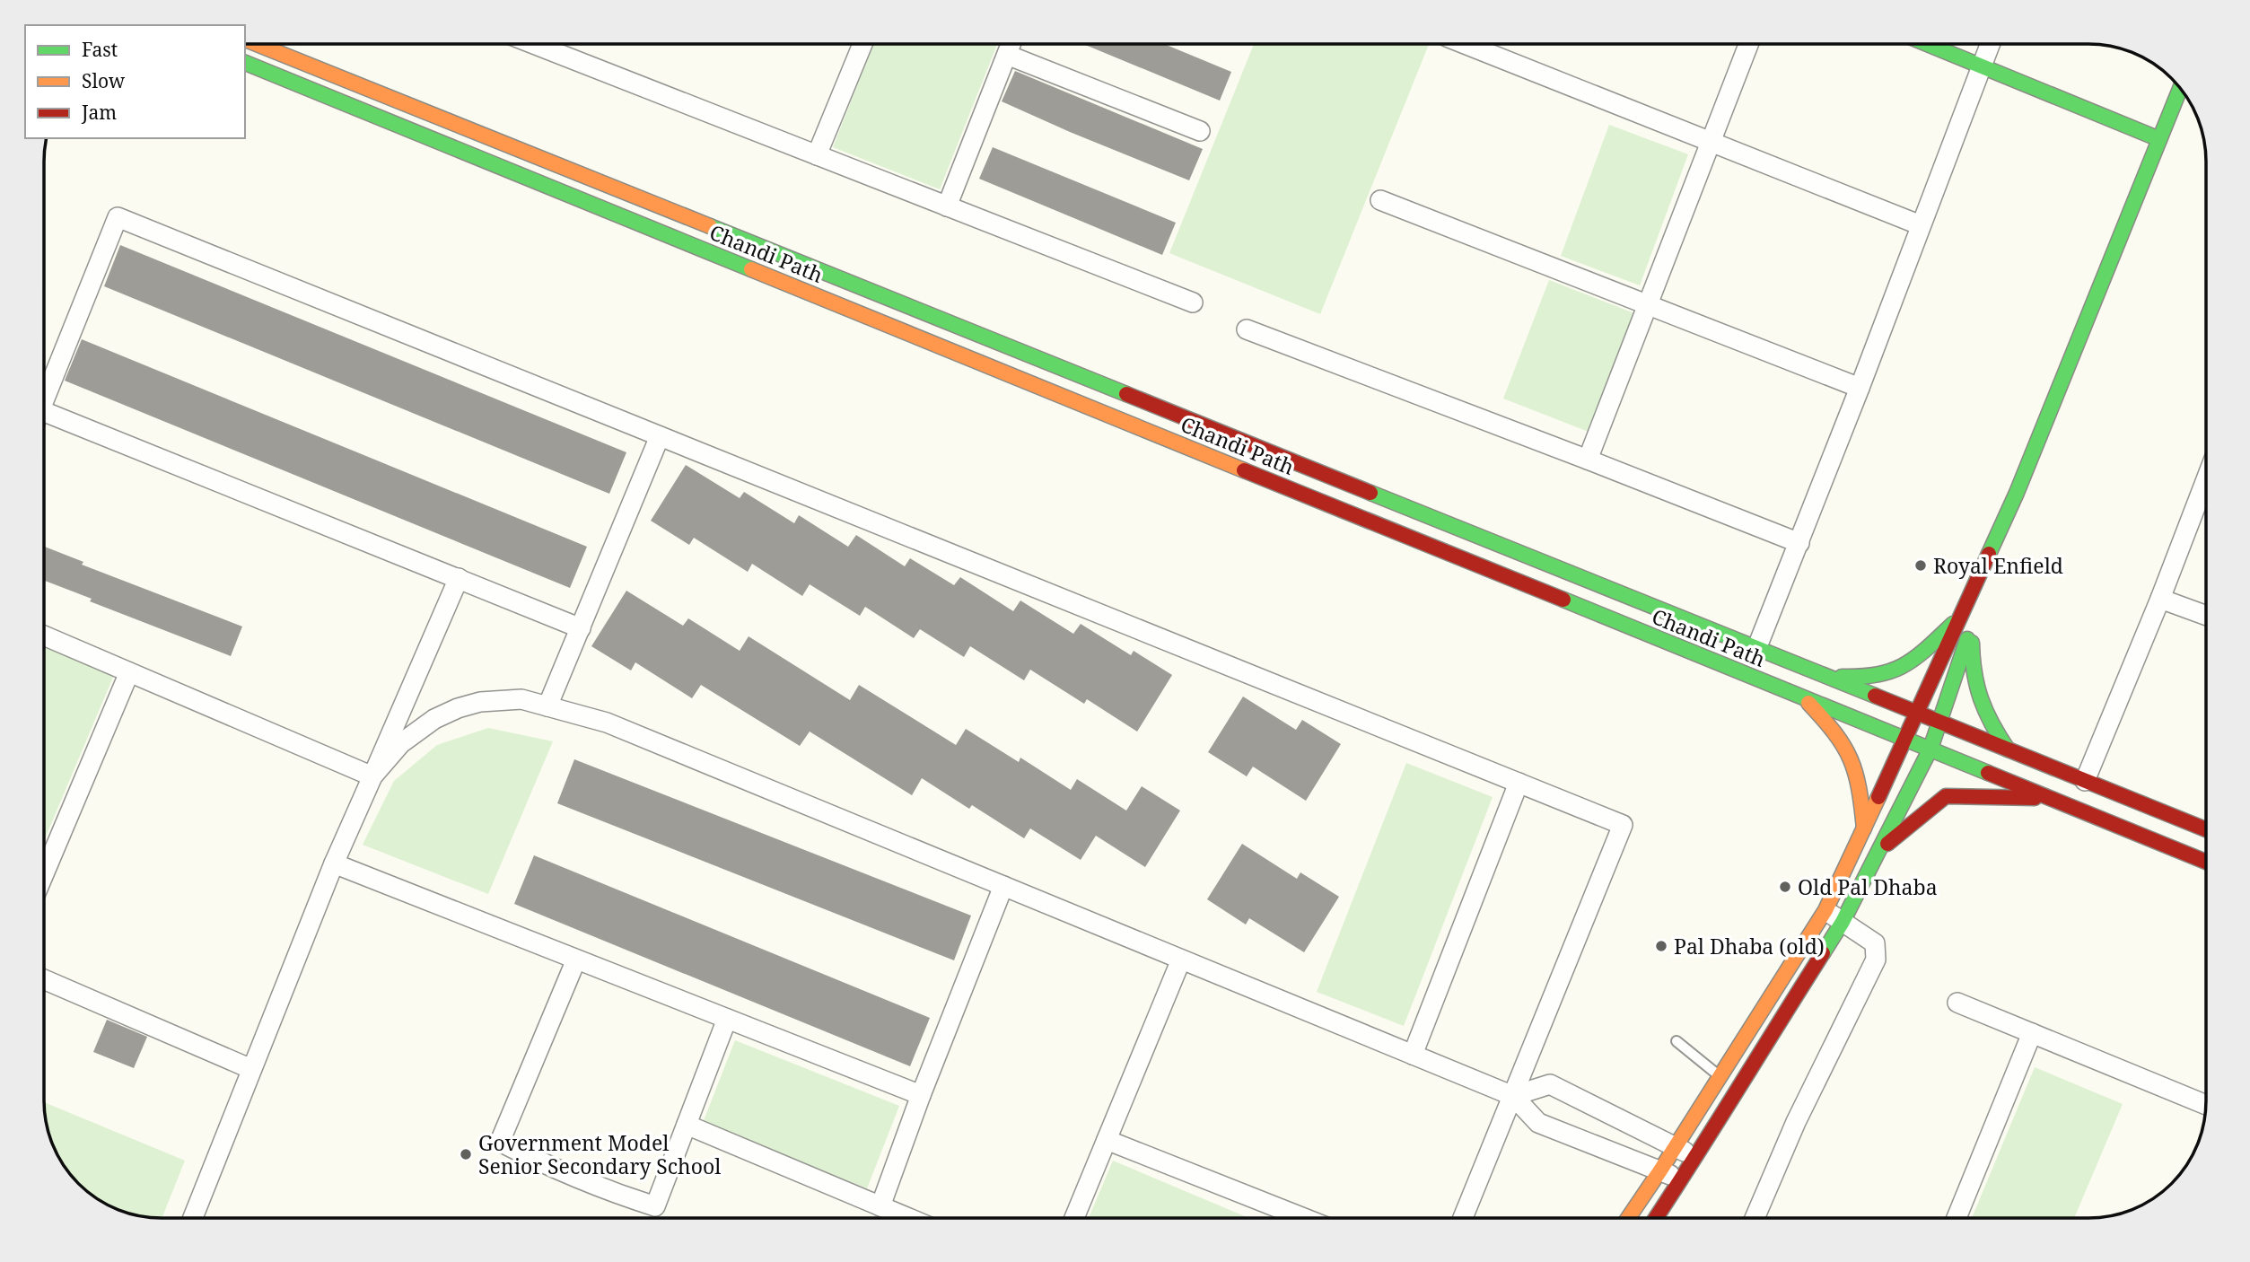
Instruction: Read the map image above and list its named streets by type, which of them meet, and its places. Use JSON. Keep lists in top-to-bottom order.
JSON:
{
  "streets": {
    "main road": ["Chandi Path"]
  },
  "places": [
    "Royal Enfield",
    "Old Pal Dhaba",
    "Pal Dhaba (old)",
    "Government Model Senior Secondary School"
  ],
  "legend": ["Fast", "Slow", "Jam"]
}
